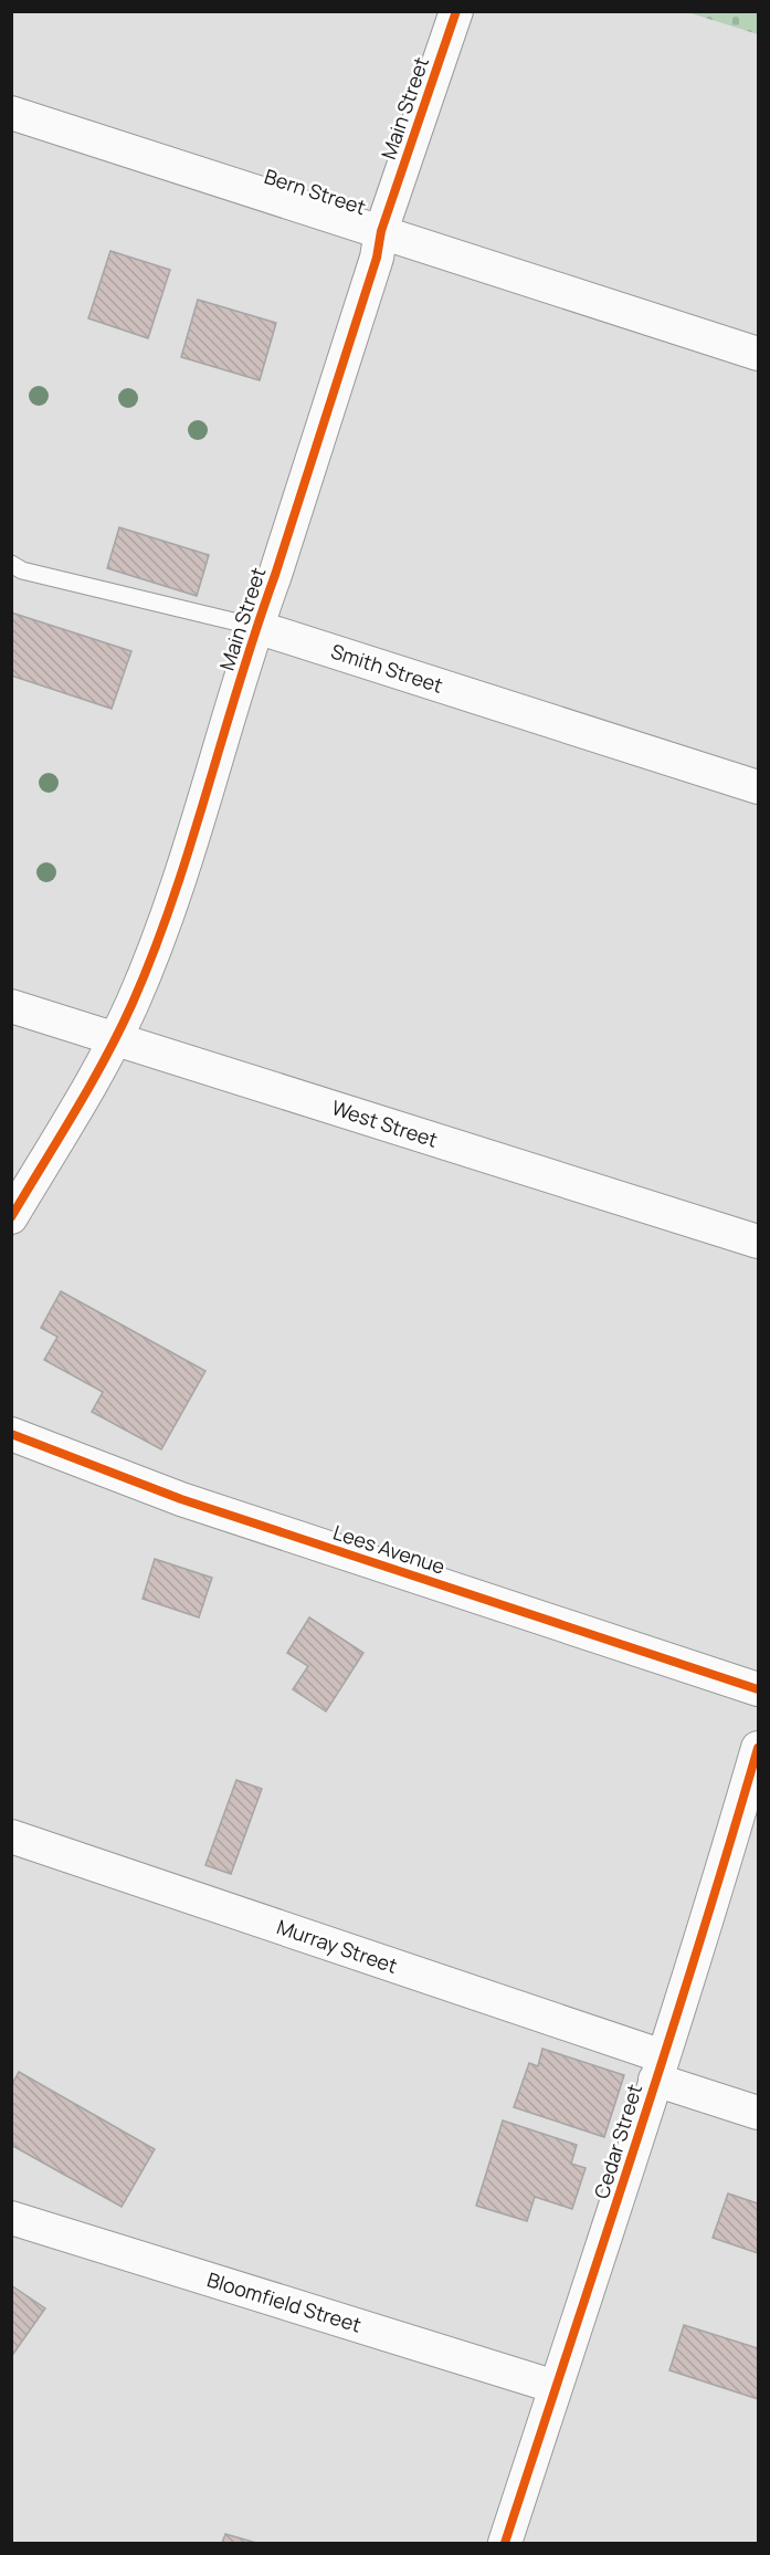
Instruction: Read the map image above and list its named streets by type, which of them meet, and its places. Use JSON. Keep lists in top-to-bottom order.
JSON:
{
  "streets": {
    "street": [
      "Main Street",
      "Bern Street",
      "Smith Street",
      "West Street",
      "Lees Avenue",
      "Murray Street",
      "Cedar Street",
      "Bloomfield Street"
    ]
  },
  "crossings": [
    ["Main Street", "Bern Street"],
    ["Main Street", "Smith Street"],
    ["Main Street", "West Street"],
    ["Murray Street", "Cedar Street"],
    ["Cedar Street", "Bloomfield Street"]
  ]
}
